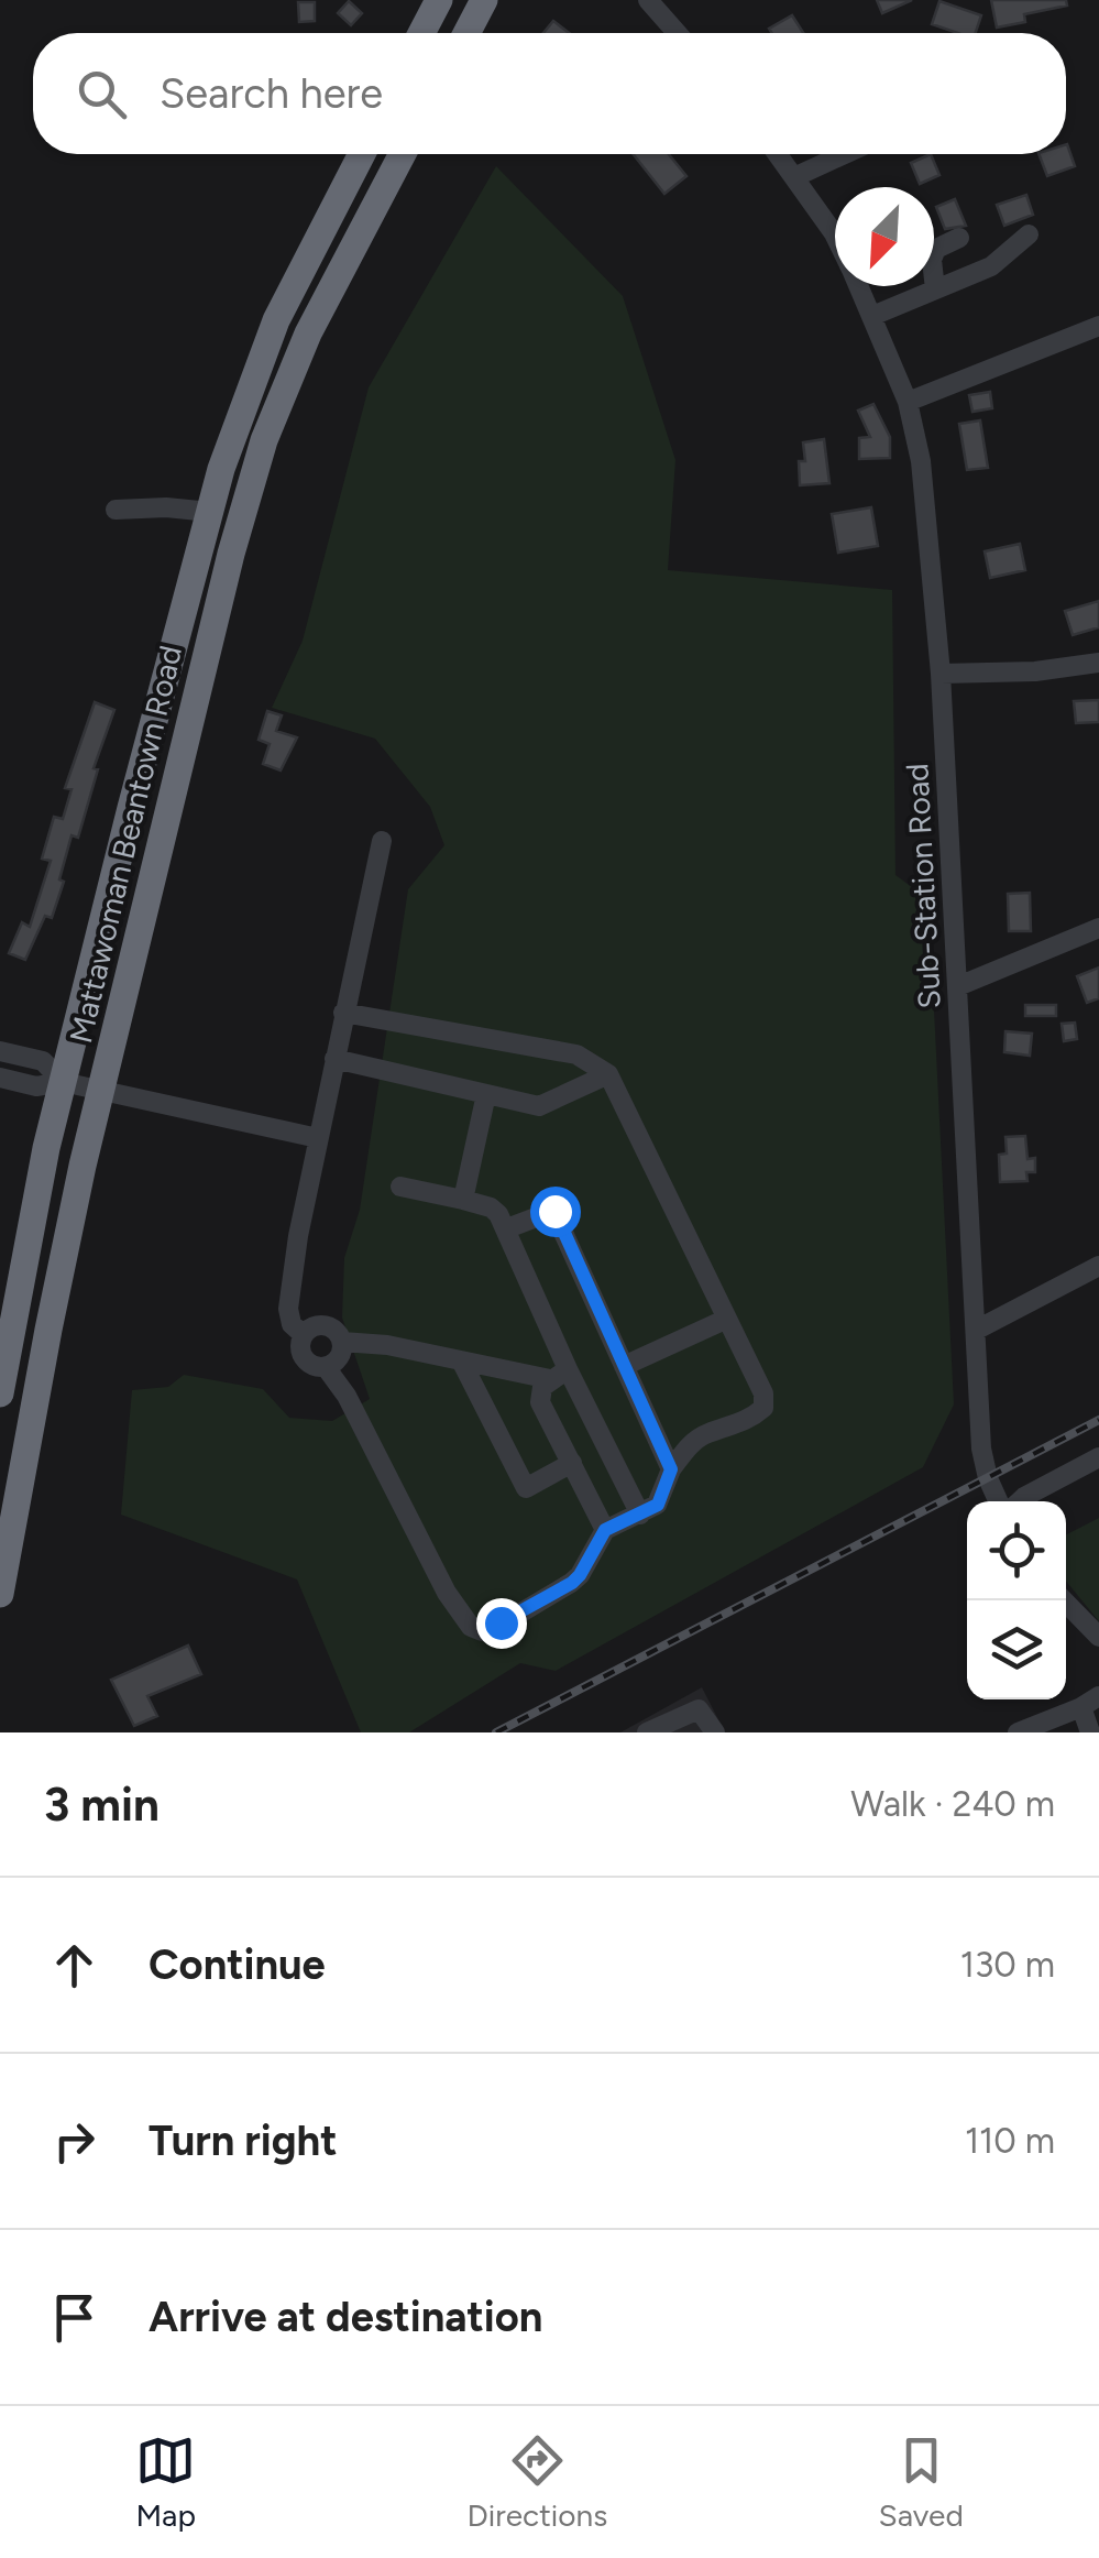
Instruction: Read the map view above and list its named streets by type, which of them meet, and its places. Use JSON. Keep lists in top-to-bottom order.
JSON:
{
  "streets": {
    "highway": ["Mattawoman Beantown Road"],
    "street": ["Sub-Station Road"]
  },
  "north": "bottom left",
  "page": {
    "search": "Search here",
    "heading": ["3 min", "Walk · 240 m"],
    "list": [
      ["Continue", "130 m"],
      ["Turn right", "110 m"],
      "Arrive at destination"
    ],
    "nav": ["Map", "Directions", "Saved"]
  }
}
